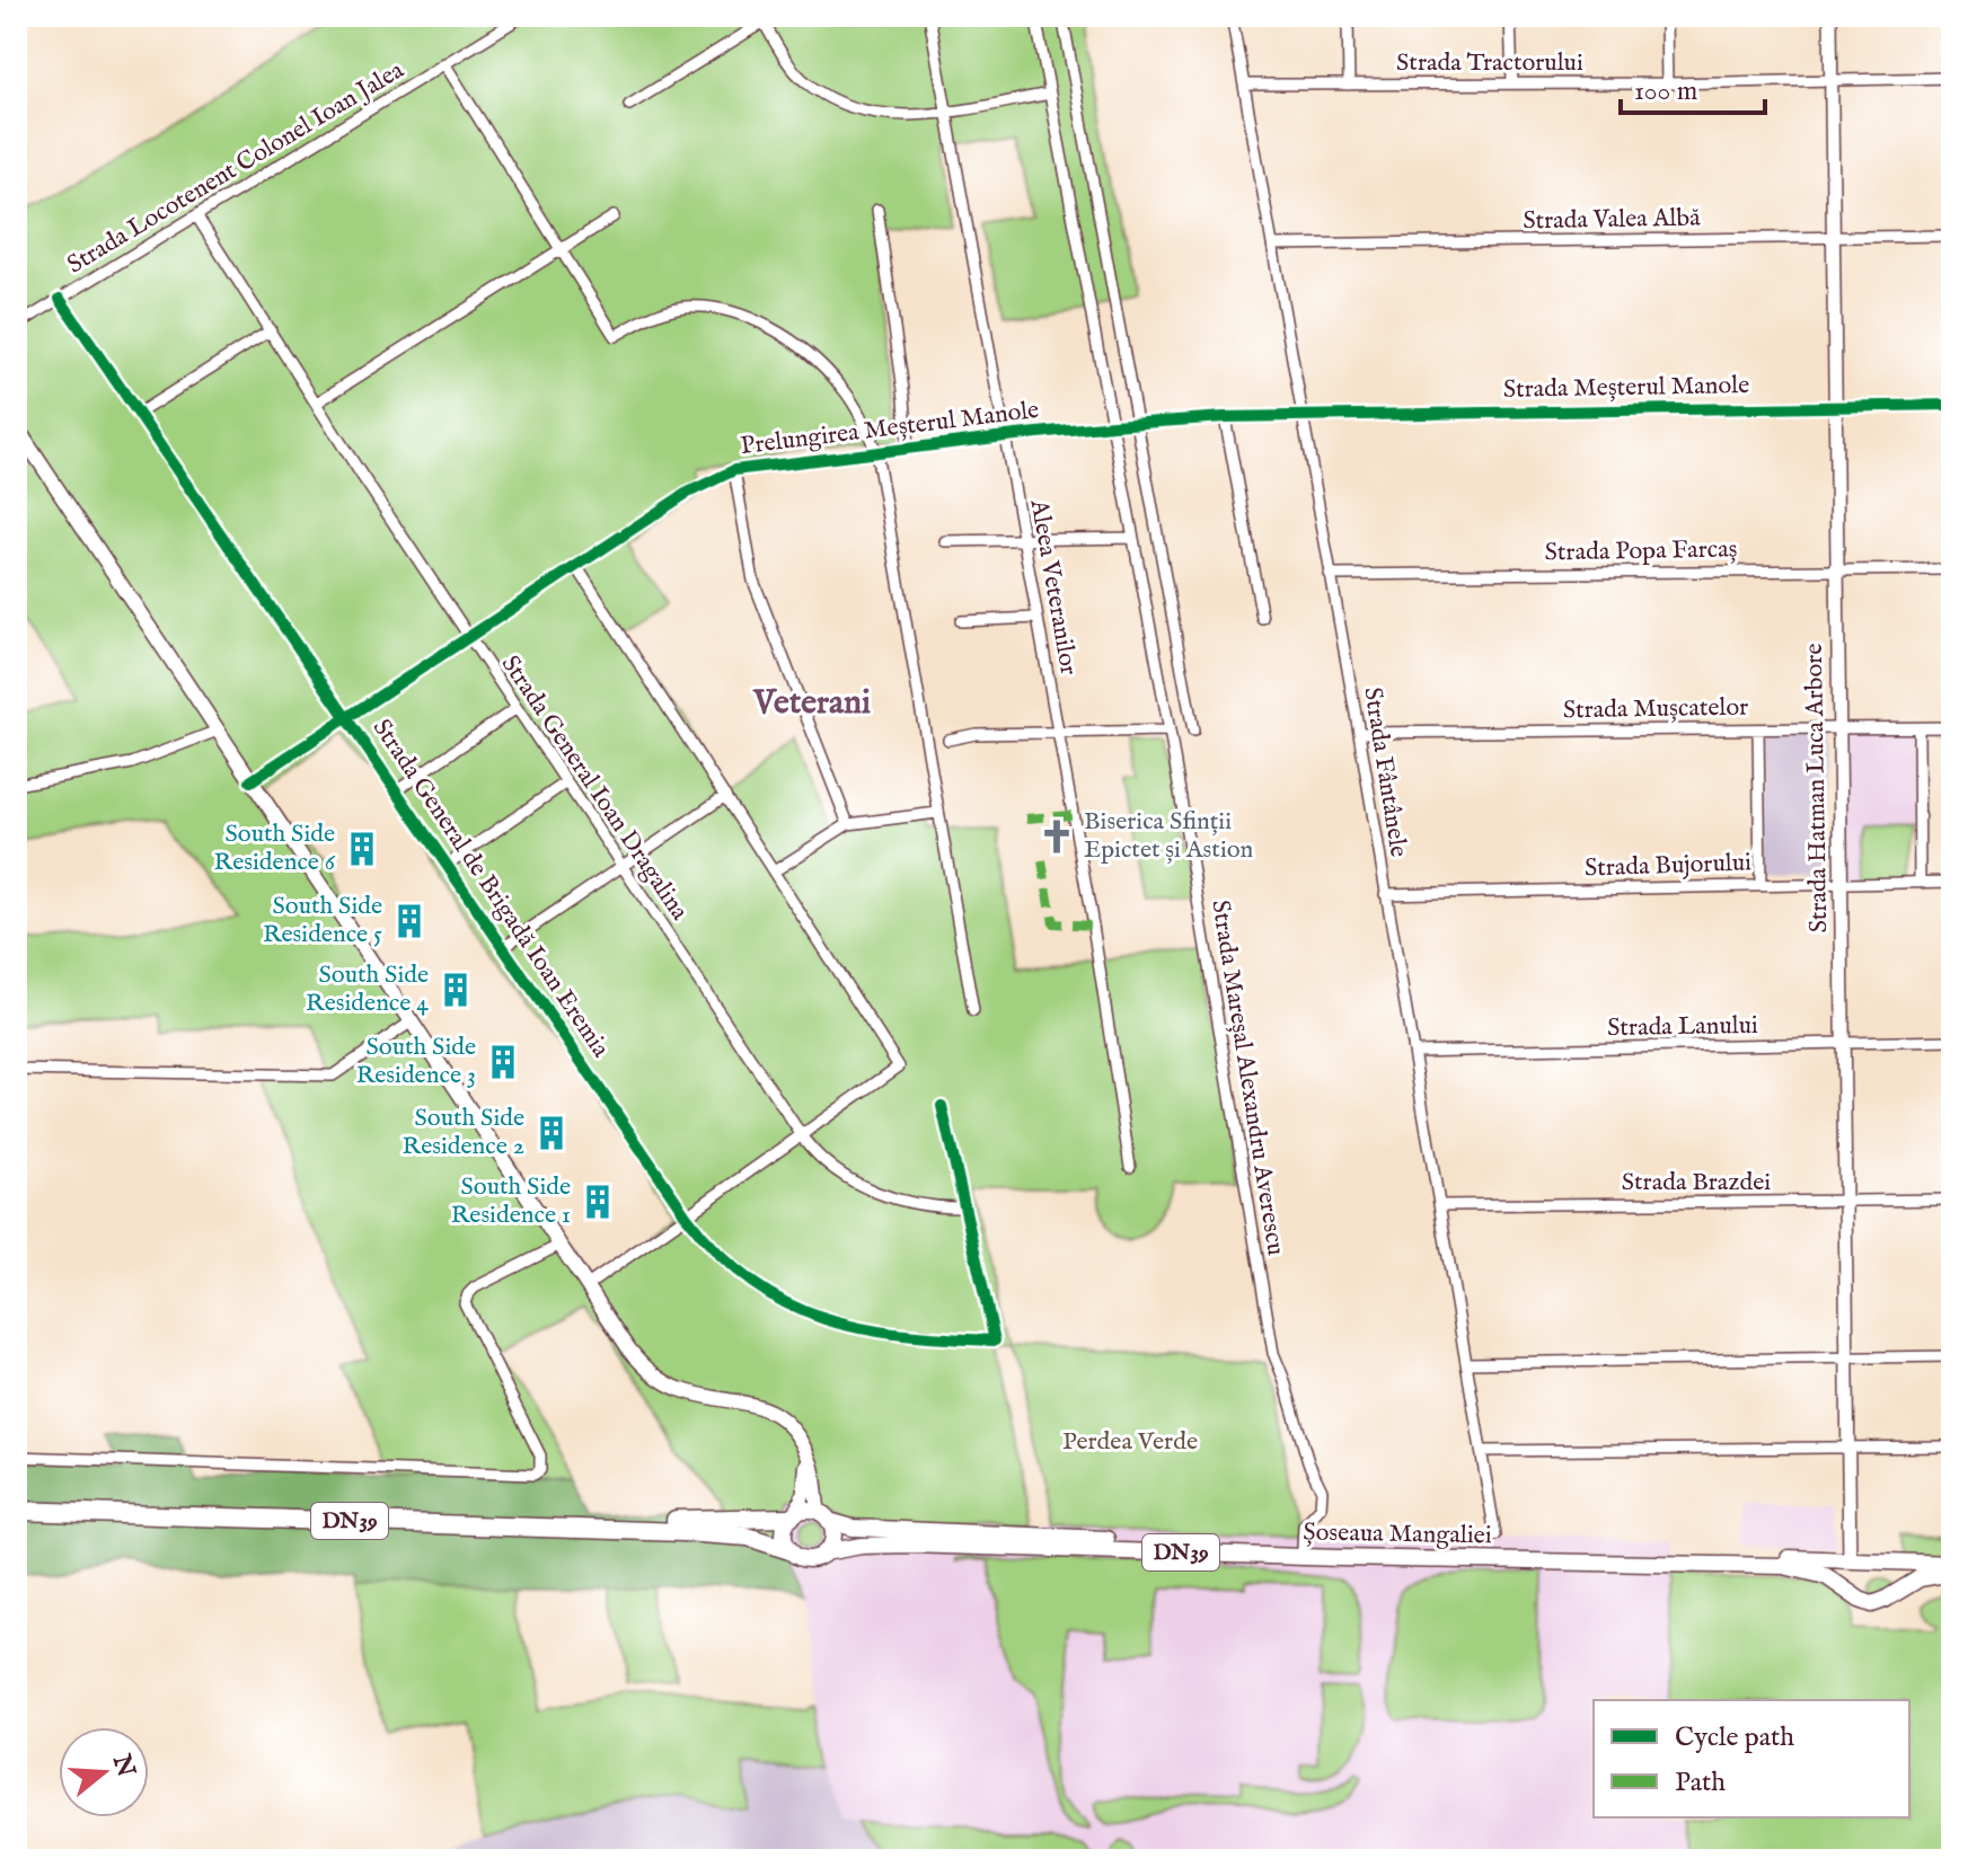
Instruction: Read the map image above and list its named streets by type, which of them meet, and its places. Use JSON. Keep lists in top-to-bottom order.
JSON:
{
  "streets": {
    "highway": ["DN39"],
    "main road": ["Șoseaua Mangaliei"],
    "street": [
      "Strada Tractorului",
      "Strada Locotenent Colonel Ioan Jalea",
      "Strada Valea Albă",
      "Strada Meșterul Manole",
      "Prelungirea Meșterul Manole",
      "Strada Popa Farcaș",
      "Aleea Veteranilor",
      "Strada Mușcatelor",
      "Strada Fântânele",
      "Strada General Ioan Dragalina",
      "Strada Hatman Luca Arbore",
      "Strada Bujorului",
      "Strada General de Brigadă Ioan Eremia",
      "Strada Lanului",
      "Strada Mareșal Alexandru Averescu",
      "Strada Brazdei"
    ]
  },
  "crossings": [
    ["Strada Tractorului", "Strada Fântânele"],
    ["Strada Tractorului", "Strada Hatman Luca Arbore"],
    ["Strada Locotenent Colonel Ioan Jalea", "Strada General Ioan Dragalina"],
    ["Strada Locotenent Colonel Ioan Jalea", "Strada General de Brigadă Ioan Eremia"],
    ["Strada Valea Albă", "Strada Fântânele"],
    ["Strada Valea Albă", "Strada Hatman Luca Arbore"],
    ["Strada Meșterul Manole", "Prelungirea Meșterul Manole"],
    ["Strada Meșterul Manole", "Strada Fântânele"],
    ["Strada Meșterul Manole", "Strada Hatman Luca Arbore"],
    ["Prelungirea Meșterul Manole", "Aleea Veteranilor"],
    ["Prelungirea Meșterul Manole", "Strada Fântânele"],
    ["Prelungirea Meșterul Manole", "Strada General Ioan Dragalina"],
    ["Prelungirea Meșterul Manole", "Strada General de Brigadă Ioan Eremia"],
    ["Prelungirea Meșterul Manole", "Strada Mareșal Alexandru Averescu"],
    ["Strada Popa Farcaș", "Strada Fântânele"],
    ["Strada Popa Farcaș", "Strada Hatman Luca Arbore"],
    ["Strada Mușcatelor", "Strada Fântânele"],
    ["Strada Mușcatelor", "Strada Hatman Luca Arbore"],
    ["Strada Fântânele", "Strada Bujorului"],
    ["Strada Fântânele", "Strada Lanului"],
    ["Strada Fântânele", "Strada Brazdei"],
    ["Strada General Ioan Dragalina", "Strada General de Brigadă Ioan Eremia"],
    ["Strada Hatman Luca Arbore", "Strada Bujorului"],
    ["Strada Hatman Luca Arbore", "Strada Lanului"],
    ["Strada Hatman Luca Arbore", "Strada Brazdei"],
    ["Strada Hatman Luca Arbore", "Șoseaua Mangaliei"],
    ["Strada Mareșal Alexandru Averescu", "Șoseaua Mangaliei"],
    ["DN39", "Șoseaua Mangaliei"]
  ],
  "districts": ["Veterani"],
  "parks": ["Perdea Verde"],
  "places": {
    "church": ["Biserica Sfinții Epictet și Astion"],
    "building": [
      "South Side Residence 6",
      "South Side Residence 5",
      "South Side Residence 4",
      "South Side Residence 3",
      "South Side Residence 2",
      "South Side Residence 1"
    ]
  },
  "legend": ["Cycle path", "Path"],
  "scale_bar": "100 m",
  "north": "right"
}
